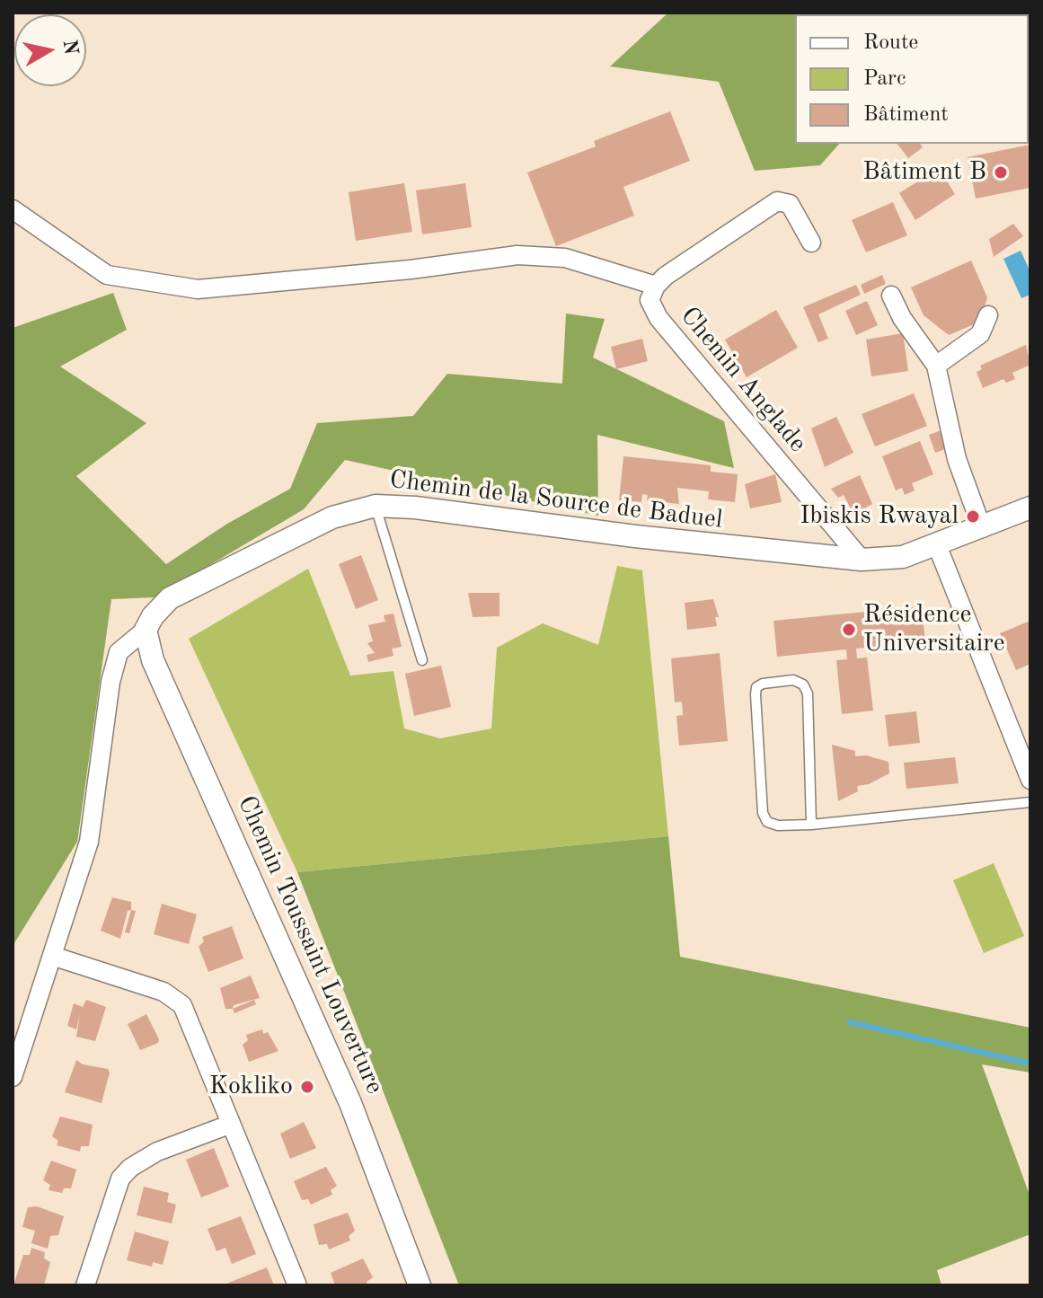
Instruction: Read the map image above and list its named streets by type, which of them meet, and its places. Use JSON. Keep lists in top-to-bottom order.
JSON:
{
  "streets": {
    "street": ["Chemin Anglade", "Chemin de la Source de Baduel", "Chemin Toussaint Louverture"]
  },
  "crossings": [
    ["Chemin Anglade", "Chemin de la Source de Baduel"],
    ["Chemin de la Source de Baduel", "Chemin Toussaint Louverture"]
  ],
  "places": [
    "Bâtiment B",
    "Ibiskis Rwayal",
    "Résidence Universitaire",
    "Kokliko"
  ],
  "legend": ["Route", "Parc", "Bâtiment"],
  "north": "right"
}
